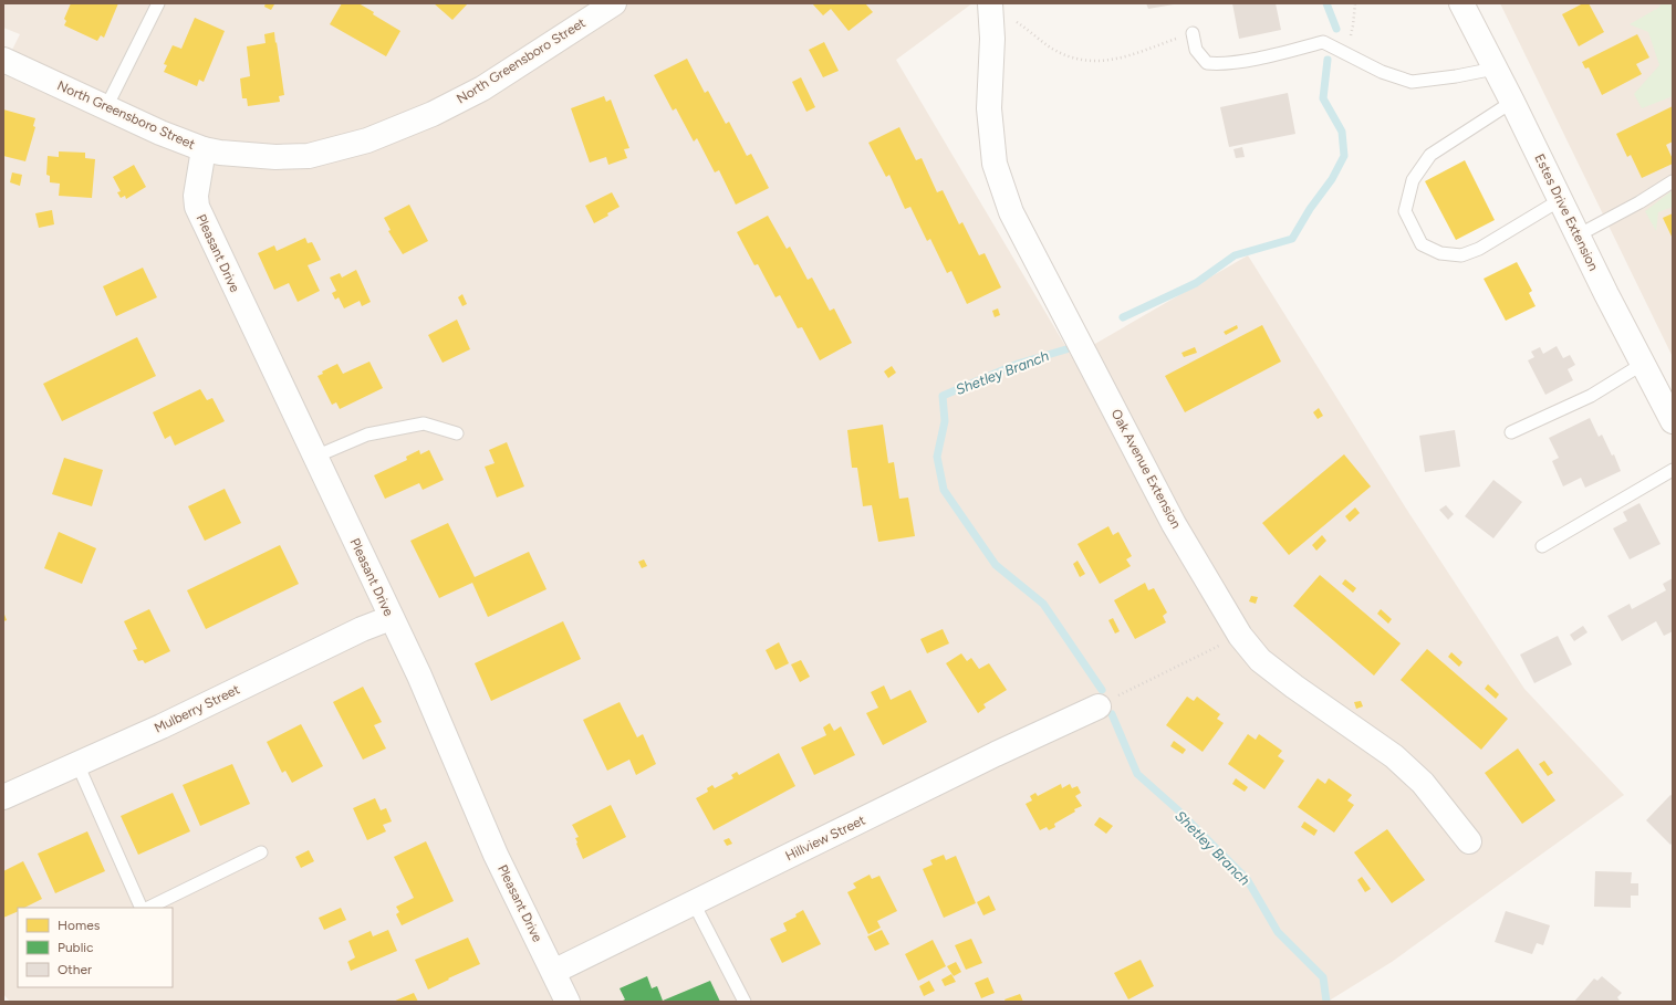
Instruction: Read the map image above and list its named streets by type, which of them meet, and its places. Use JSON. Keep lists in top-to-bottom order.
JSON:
{
  "streets": {
    "street": [
      "North Greensboro Street",
      "Estes Drive Extension",
      "Pleasant Drive",
      "Oak Avenue Extension",
      "Mulberry Street",
      "Hillview Street"
    ]
  },
  "crossings": [
    ["North Greensboro Street", "Pleasant Drive"],
    ["Pleasant Drive", "Mulberry Street"],
    ["Pleasant Drive", "Hillview Street"]
  ],
  "water": ["Shetley Branch"],
  "legend": ["Homes", "Public", "Other"]
}
